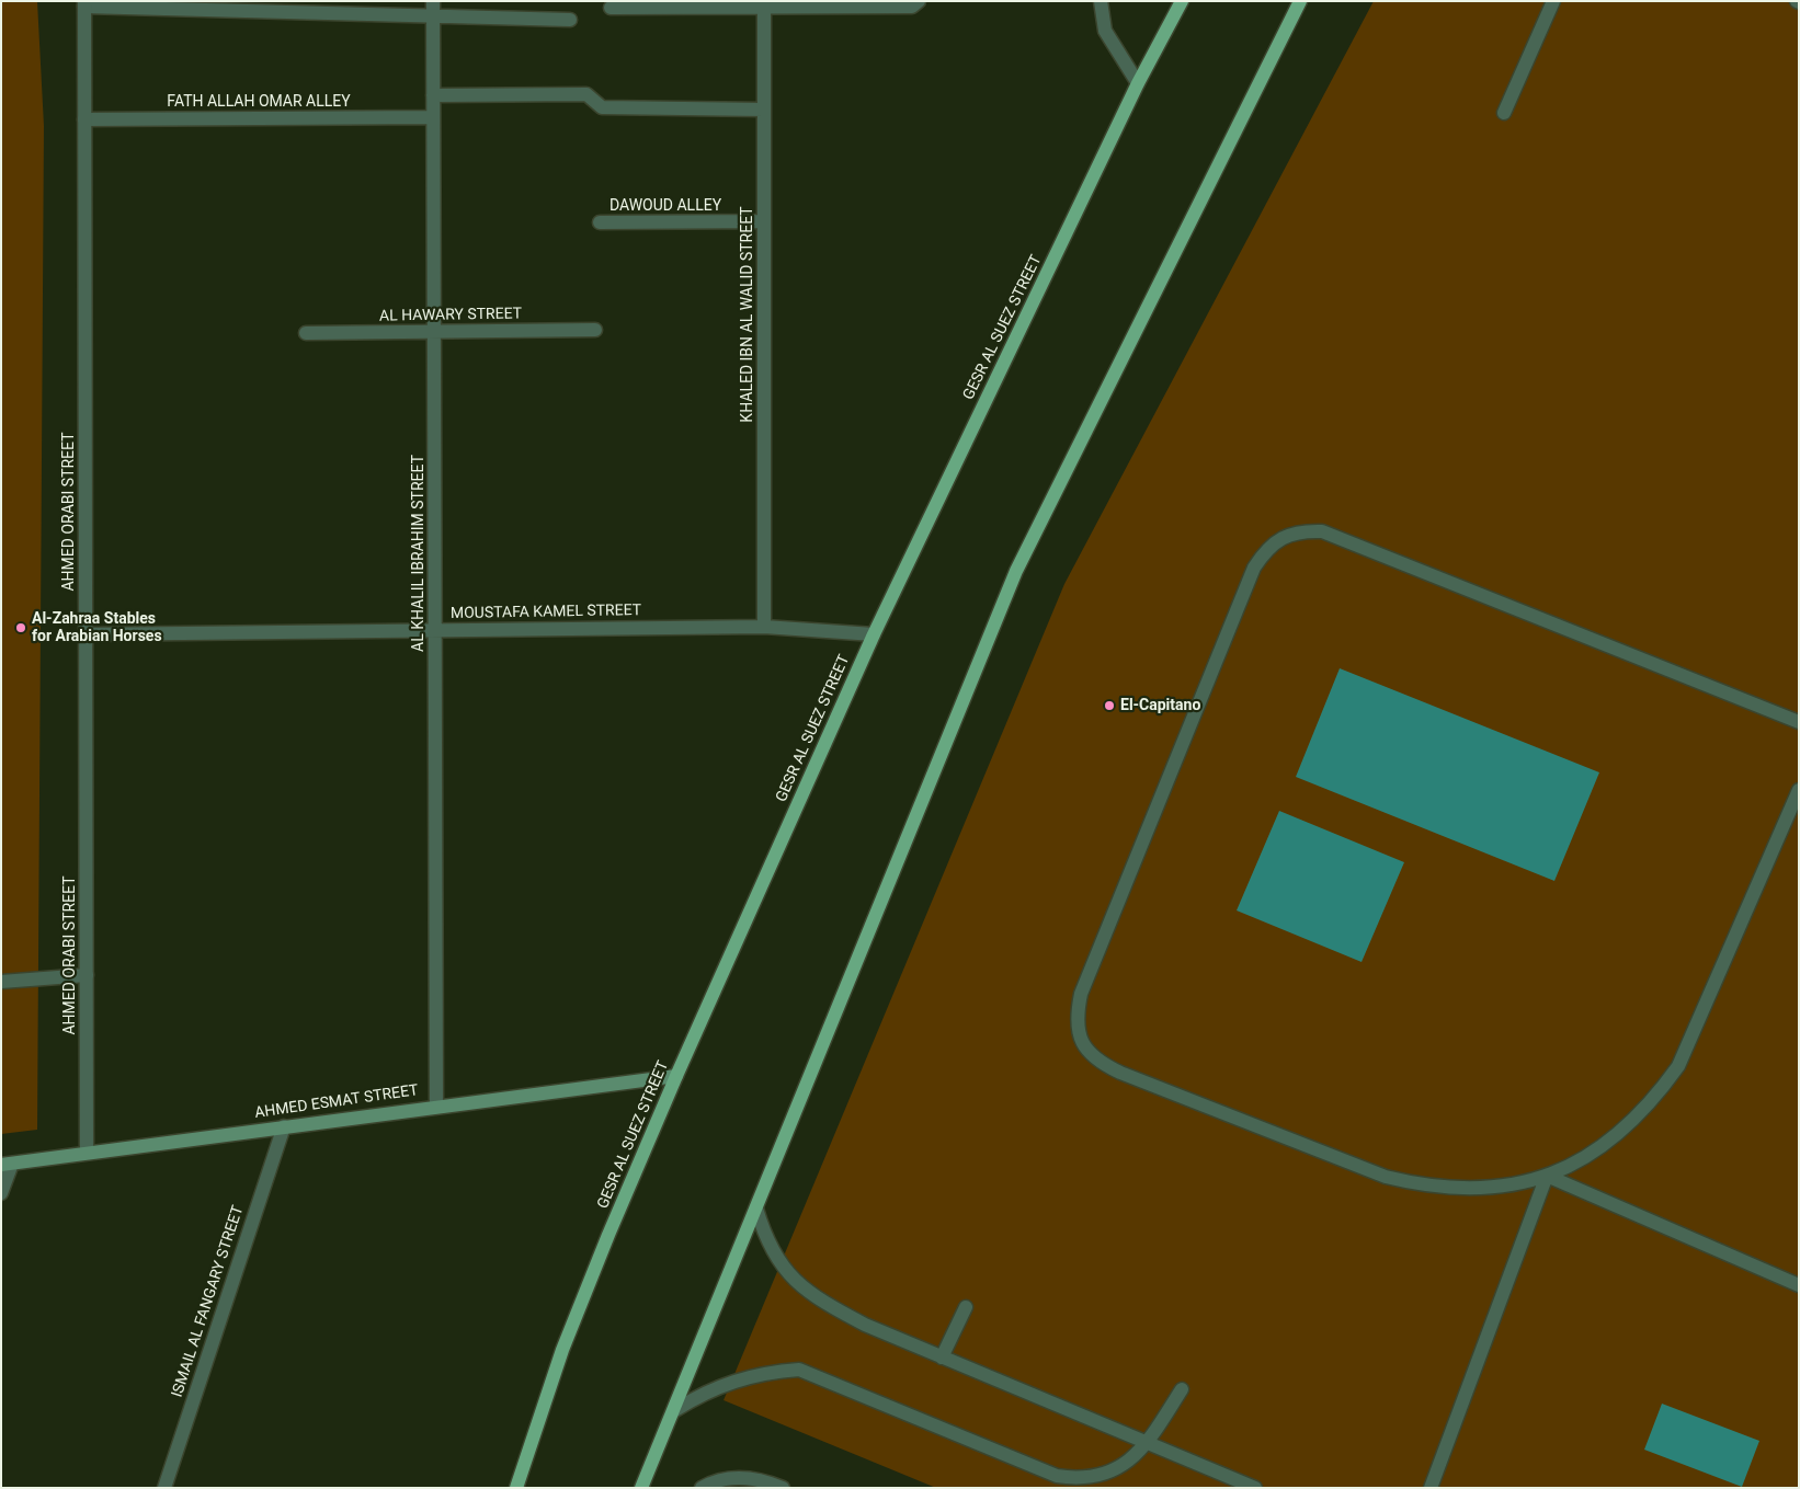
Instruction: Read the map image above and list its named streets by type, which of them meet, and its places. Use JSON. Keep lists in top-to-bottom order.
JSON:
{
  "streets": {
    "main road": ["GESR AL SUEZ STREET", "AHMED ESMAT STREET"],
    "street": [
      "FATH ALLAH OMAR ALLEY",
      "DAWOUD ALLEY",
      "KHALED IBN AL WALID STREET",
      "AL HAWARY STREET",
      "AHMED ORABI STREET",
      "AL KHALIL IBRAHIM STREET",
      "MOUSTAFA KAMEL STREET",
      "ISMAIL AL FANGARY STREET"
    ]
  },
  "crossings": [
    ["FATH ALLAH OMAR ALLEY", "AHMED ORABI STREET"],
    ["FATH ALLAH OMAR ALLEY", "AL KHALIL IBRAHIM STREET"],
    ["DAWOUD ALLEY", "KHALED IBN AL WALID STREET"],
    ["KHALED IBN AL WALID STREET", "MOUSTAFA KAMEL STREET"],
    ["AL HAWARY STREET", "AL KHALIL IBRAHIM STREET"],
    ["GESR AL SUEZ STREET", "MOUSTAFA KAMEL STREET"],
    ["GESR AL SUEZ STREET", "AHMED ESMAT STREET"],
    ["AHMED ORABI STREET", "MOUSTAFA KAMEL STREET"],
    ["AHMED ORABI STREET", "AHMED ESMAT STREET"],
    ["AL KHALIL IBRAHIM STREET", "MOUSTAFA KAMEL STREET"],
    ["AL KHALIL IBRAHIM STREET", "AHMED ESMAT STREET"],
    ["AHMED ESMAT STREET", "ISMAIL AL FANGARY STREET"]
  ],
  "places": ["Al-Zahraa Stables for Arabian Horses", "El-Capitano"]
}
